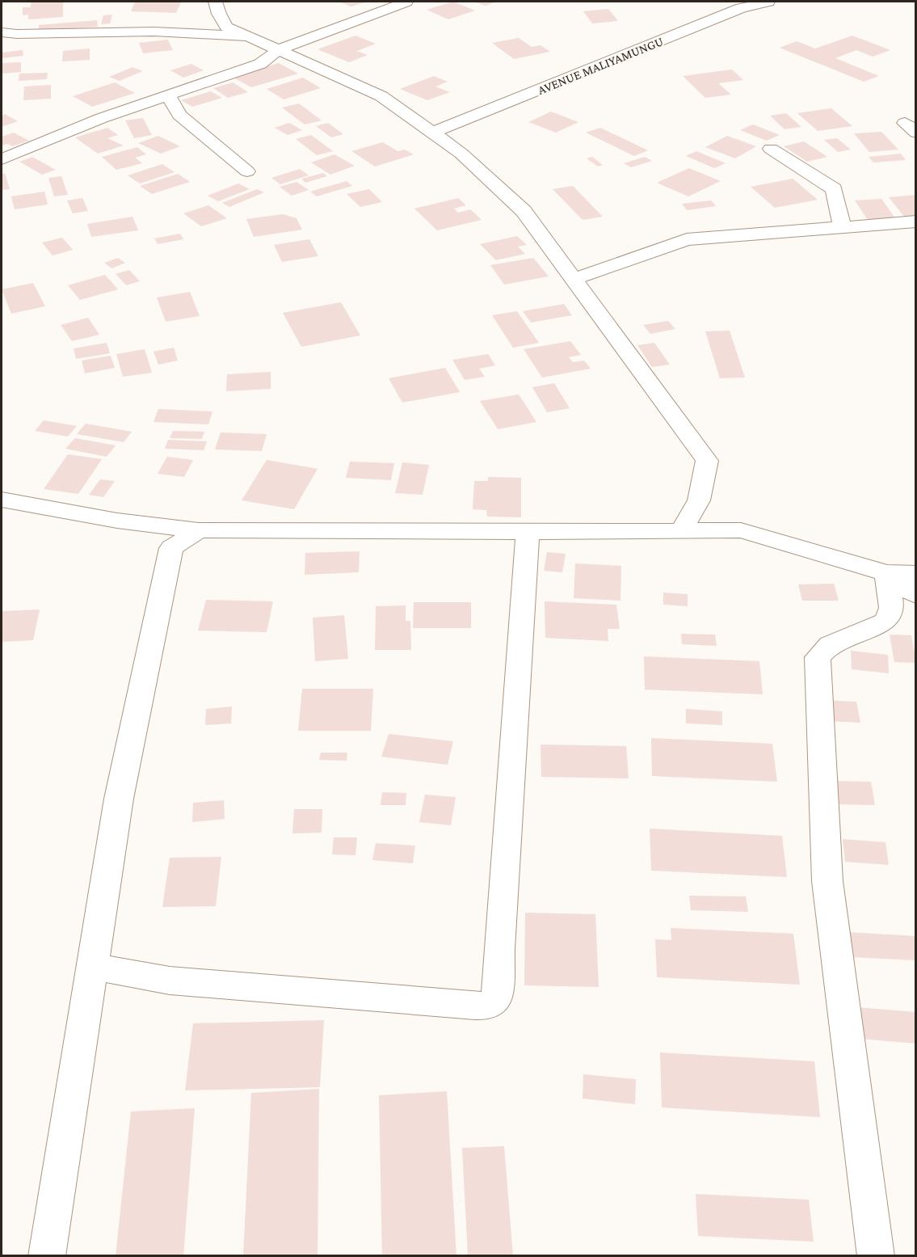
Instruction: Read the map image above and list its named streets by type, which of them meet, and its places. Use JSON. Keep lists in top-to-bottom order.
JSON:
{
  "streets": {
    "street": ["AVENUE MALIYAMUNGU"]
  }
}
